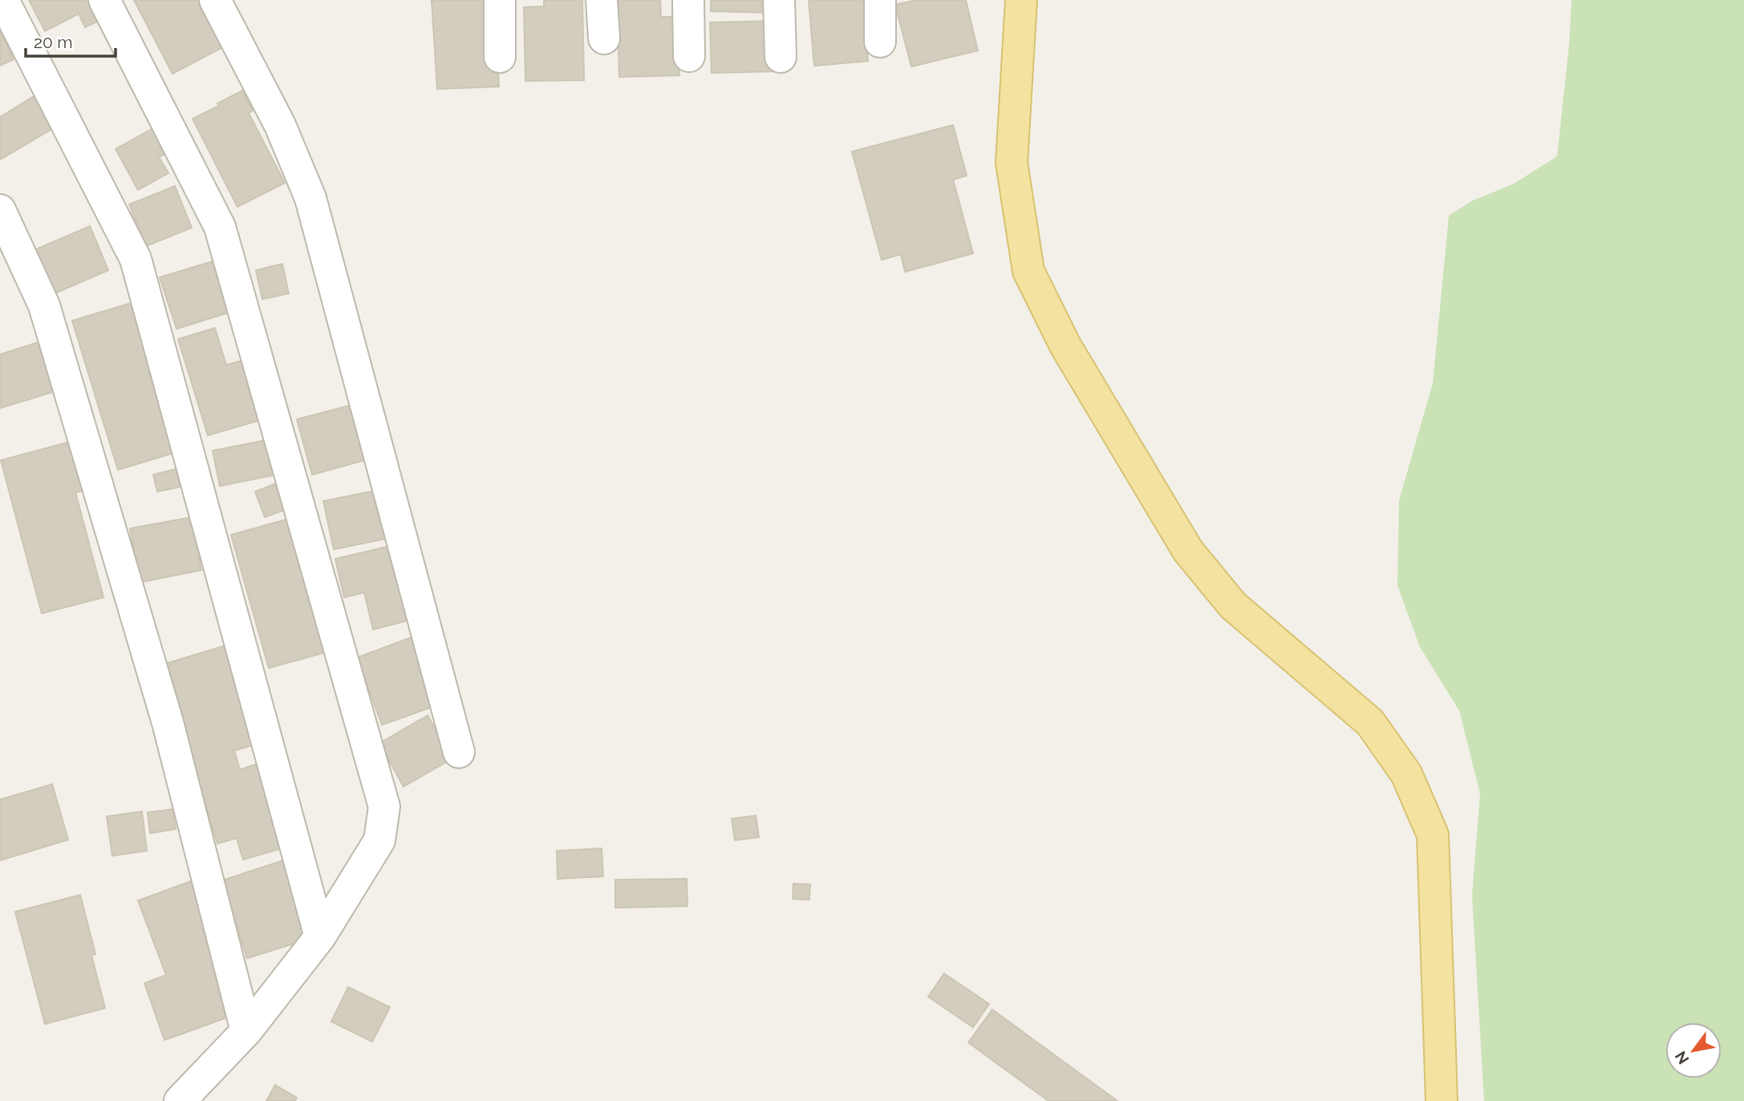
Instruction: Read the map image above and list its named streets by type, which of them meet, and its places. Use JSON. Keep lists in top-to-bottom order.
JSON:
{
  "scale_bar": "20 m",
  "north": "bottom left"
}
